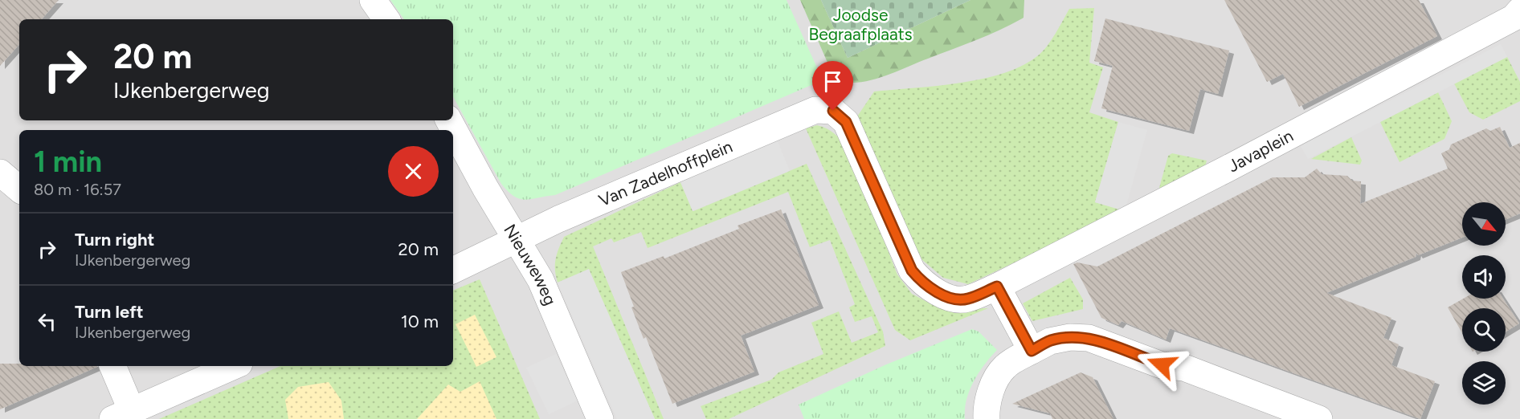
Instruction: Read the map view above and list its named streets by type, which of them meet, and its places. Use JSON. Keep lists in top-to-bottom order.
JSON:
{
  "streets": {
    "street": ["Javaplein", "Van Zadelhoffplein", "Nieuweweg"]
  },
  "crossings": [
    ["Javaplein", "Van Zadelhoffplein"],
    ["Van Zadelhoffplein", "Nieuweweg"]
  ],
  "parks": ["Joodse Begraafplaats"],
  "north": "bottom right",
  "page": {
    "turn": ["20 m", "IJkenbergerweg"],
    "heading": ["1 min", "80 m · 16:57"],
    "list": [
      {
        "name": "Turn right",
        "note": "IJkenbergerweg",
        "value": "20 m"
      },
      {
        "name": "Turn left",
        "note": "IJkenbergerweg",
        "value": "10 m"
      }
    ]
  }
}
